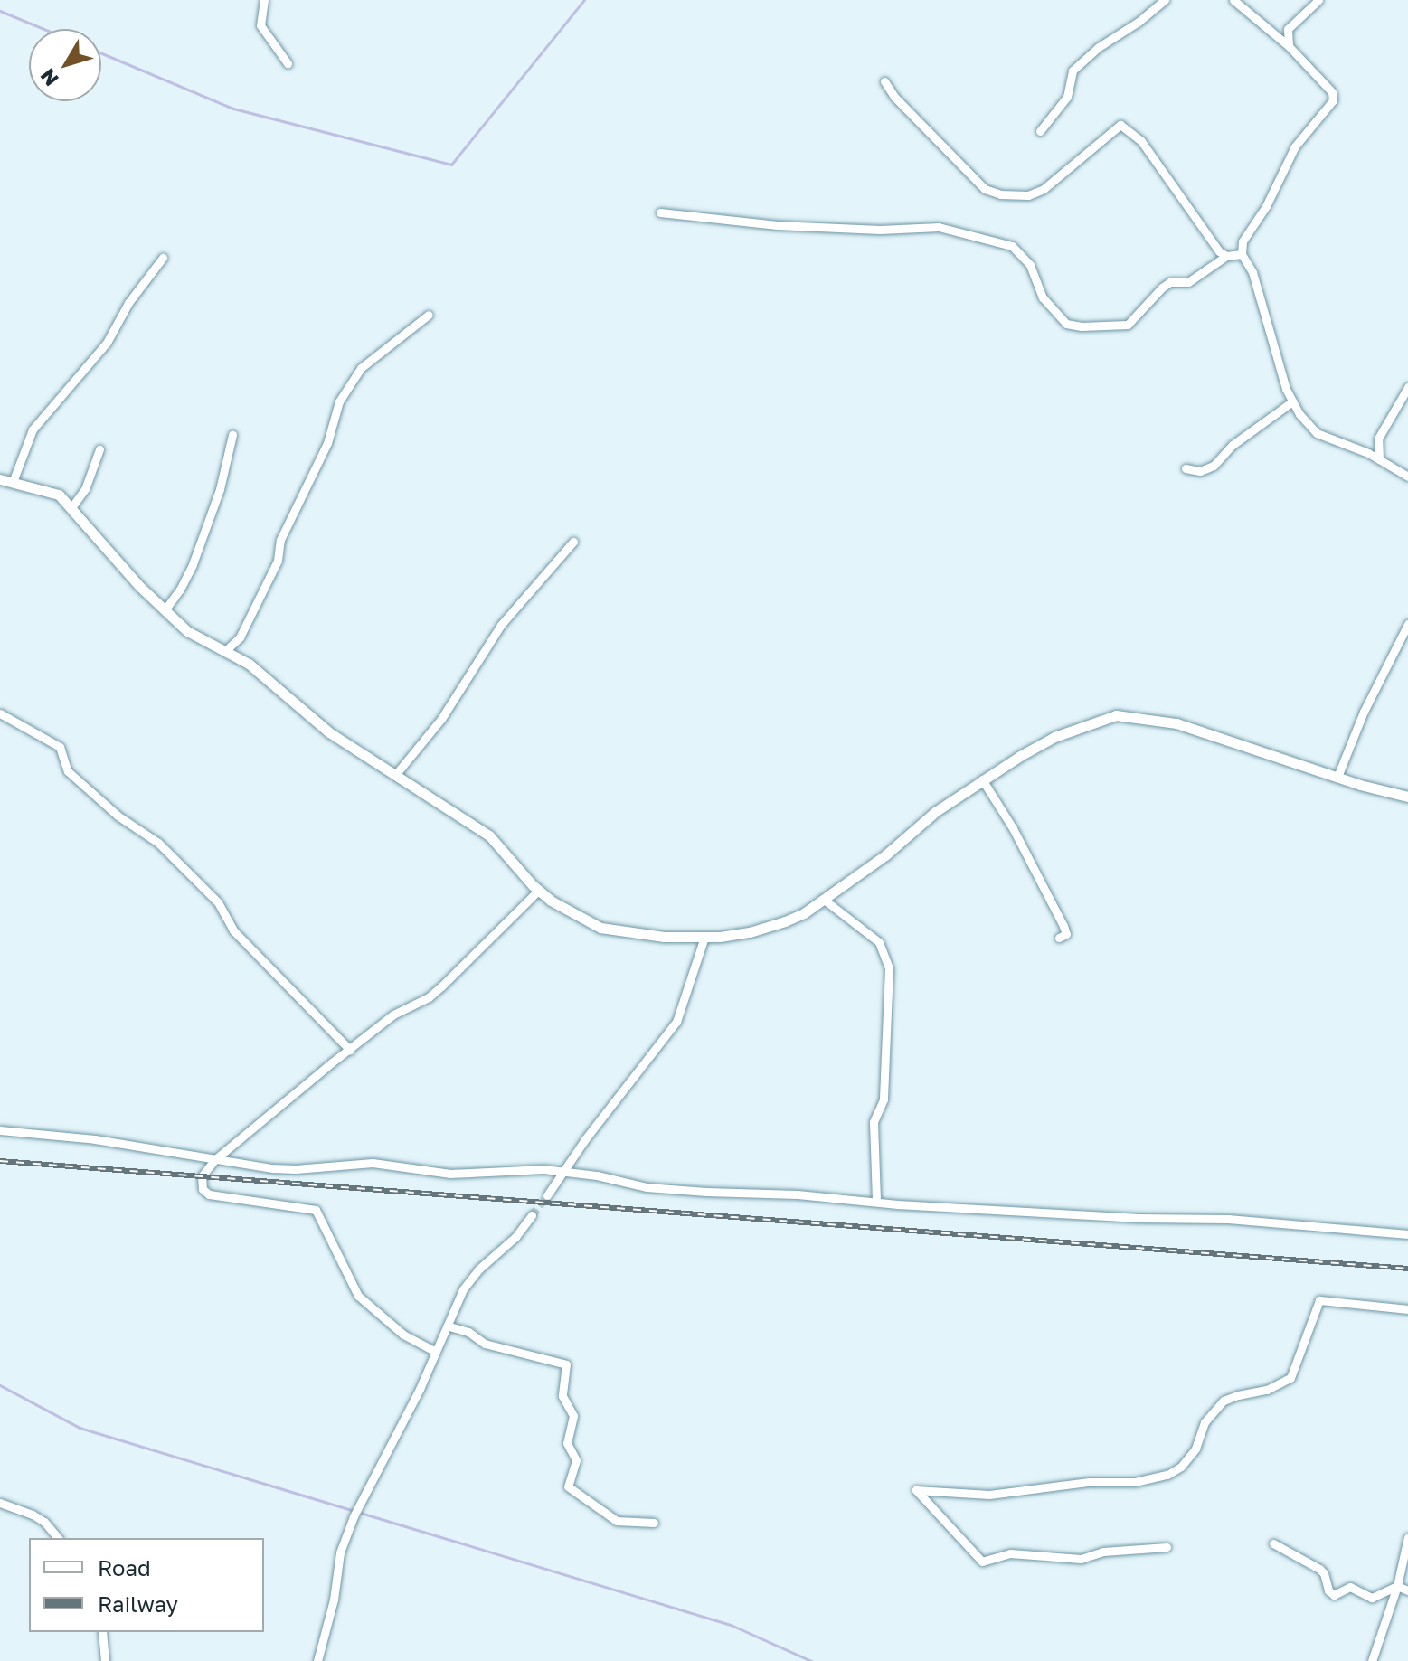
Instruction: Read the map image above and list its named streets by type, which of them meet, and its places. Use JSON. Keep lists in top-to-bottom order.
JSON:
{
  "legend": ["Road", "Railway"],
  "north": "bottom left"
}
